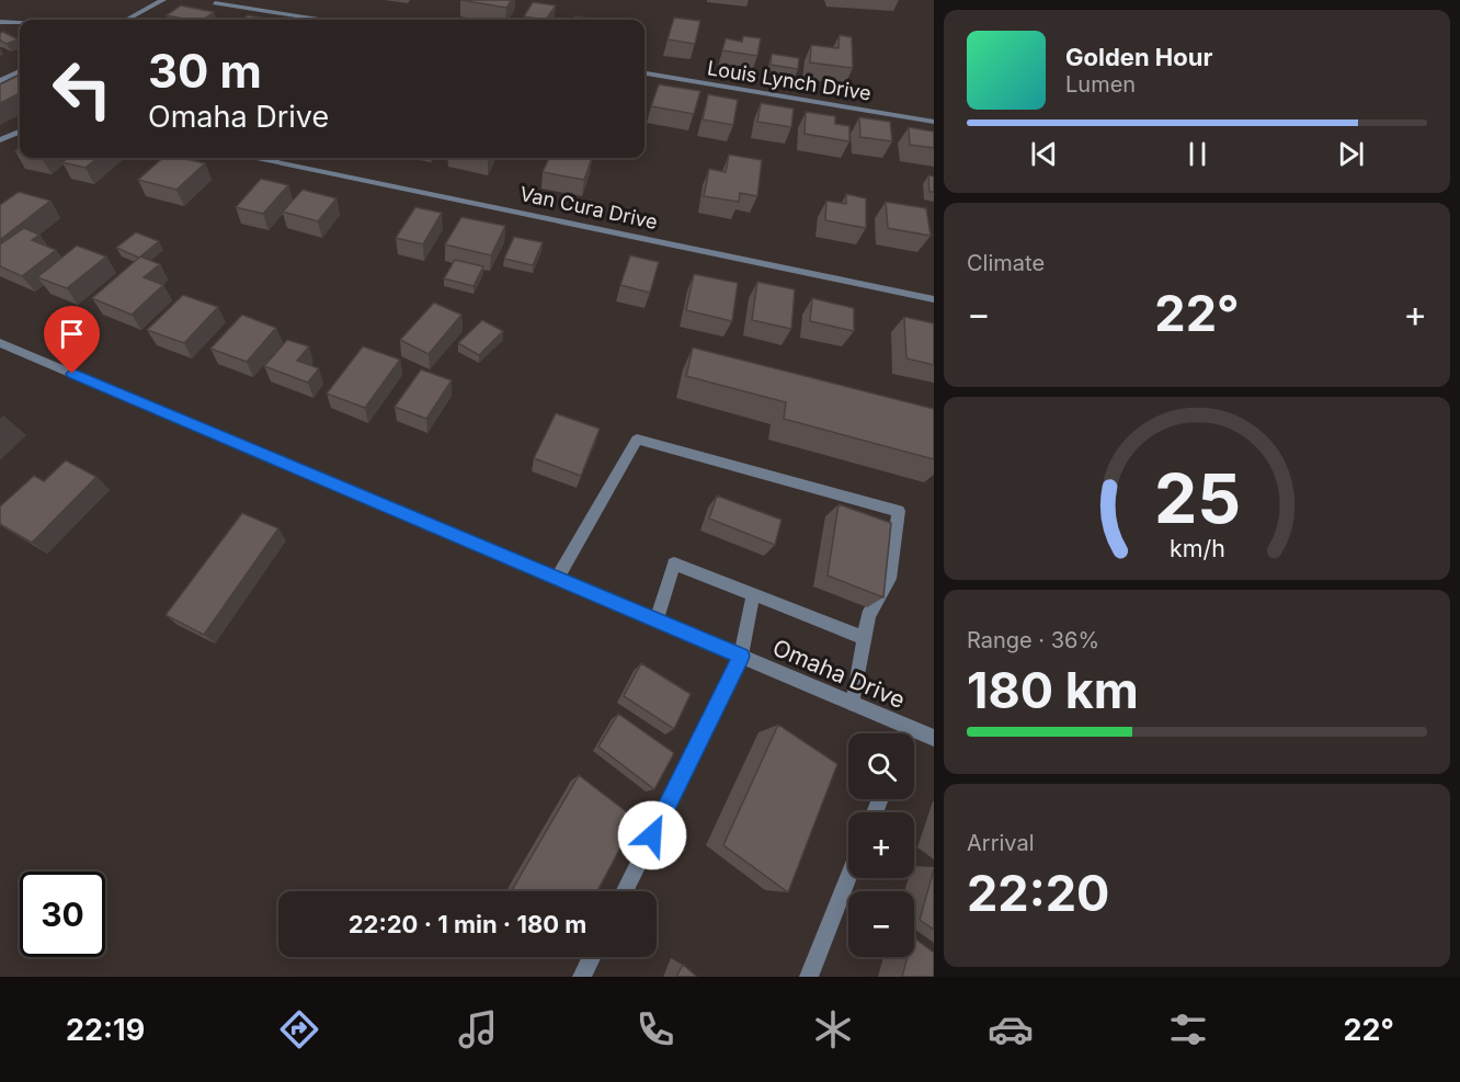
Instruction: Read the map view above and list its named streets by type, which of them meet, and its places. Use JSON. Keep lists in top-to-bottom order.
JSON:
{
  "streets": {
    "street": ["Louis Lynch Drive", "Van Cura Drive", "Omaha Drive"]
  },
  "page": {
    "turn": ["30 m", "Omaha Drive"],
    "song": ["Golden Hour", "Lumen"],
    "tile": [
      "Climate",
      ["Range · 36%", "180 km"],
      ["Arrival", "22:20"]
    ],
    "heat": ["−", "22°", "+"],
    "map_buttons": ["+", "−"],
    "limit": "30",
    "trip": "22:20 · 1 min · 180 m",
    "tabs": ["22:19", "22°"],
    "gauge": ["25", "km/h"]
  }
}
